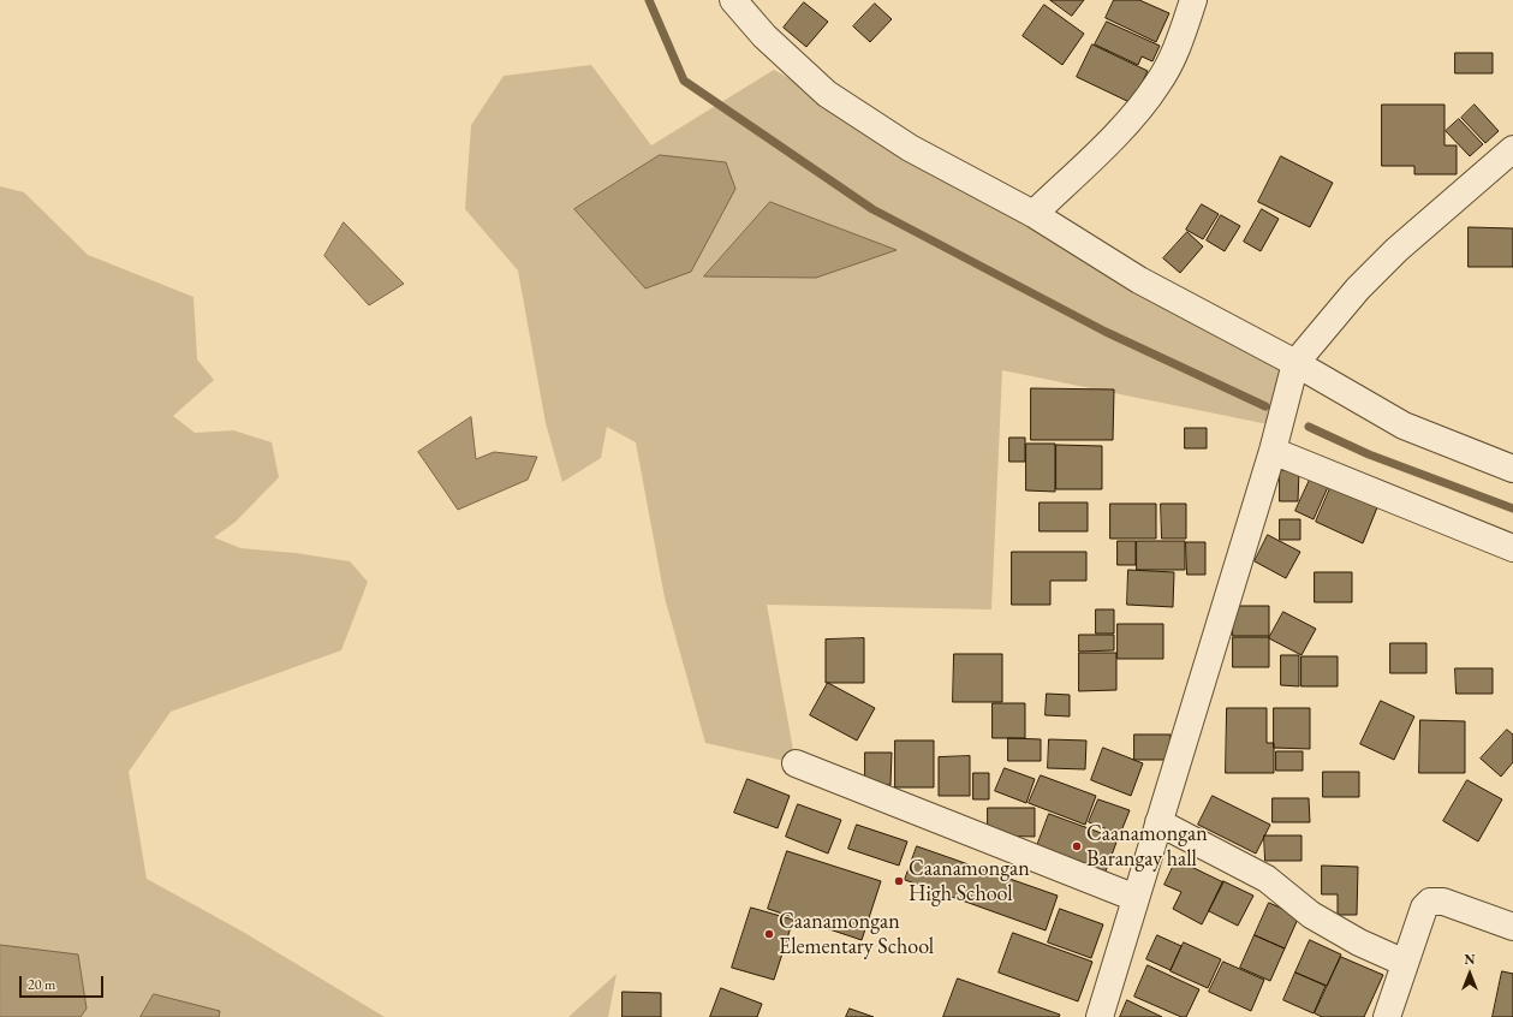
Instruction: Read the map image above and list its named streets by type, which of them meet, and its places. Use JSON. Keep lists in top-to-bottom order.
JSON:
{
  "places": ["Caanamongan Barangay hall", "Caanamongan High School", "Caanamongan Elementary School"],
  "scale_bar": "20 m",
  "north": "top"
}
